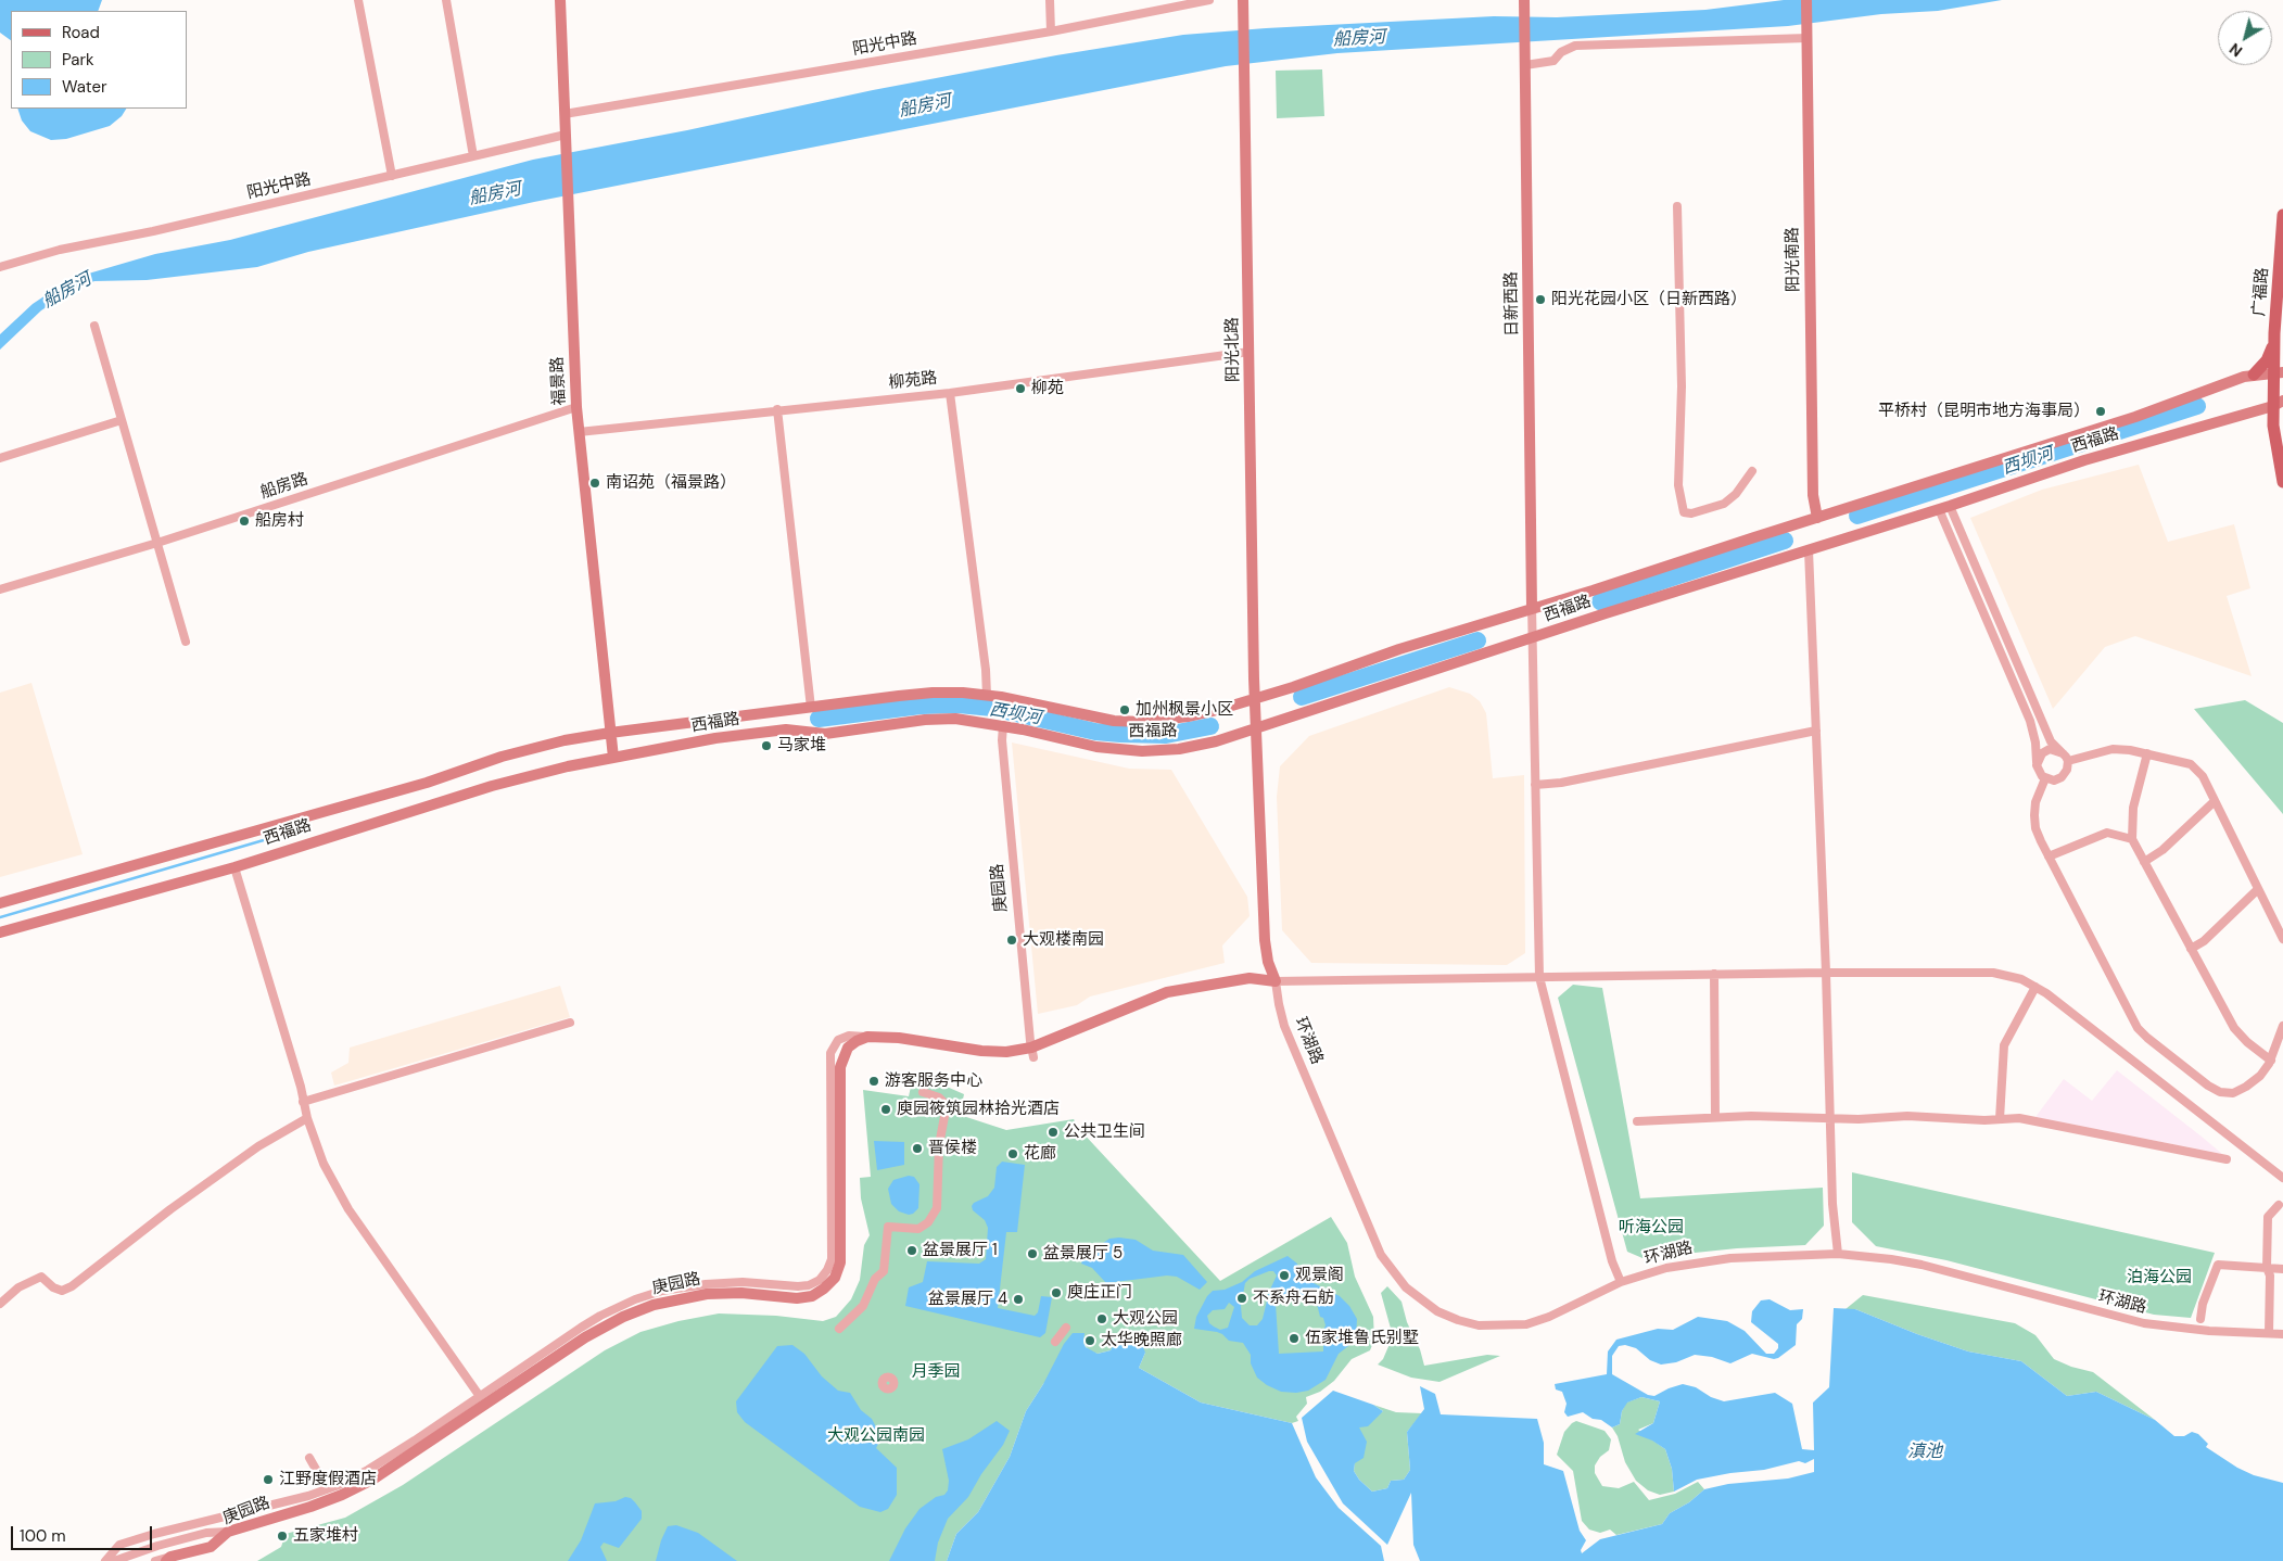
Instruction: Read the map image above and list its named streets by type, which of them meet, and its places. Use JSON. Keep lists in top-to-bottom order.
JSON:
{
  "streets": {
    "main road": [
      "阳光南路",
      "广福路",
      "日新西路",
      "阳光北路",
      "福景路",
      "西福路",
      "庚园路"
    ],
    "street": [
      "阳光中路",
      "柳苑路",
      "船房路",
      "环湖路"
    ]
  },
  "crossings": [
    ["阳光中路", "福景路"],
    ["阳光南路", "西福路"],
    ["广福路", "西福路"],
    ["日新西路", "西福路"],
    ["阳光北路", "柳苑路"],
    ["阳光北路", "西福路"],
    ["阳光北路", "环湖路"],
    ["福景路", "柳苑路"],
    ["福景路", "西福路"],
    ["福景路", "船房路"],
    ["西福路", "庚园路"]
  ],
  "water": ["船房河", "西坝河", "滇池"],
  "parks": [
    "听海公园",
    "泊海公园",
    "月季园",
    "大观公园南园"
  ],
  "places": [
    "阳光花园小区（日新西路）",
    "柳苑",
    "平桥村（昆明市地方海事局）",
    "南诏苑（福景路）",
    "船房村",
    "加州枫景小区",
    "马家堆",
    "大观楼南园",
    "游客服务中心",
    "庾园筱筑园林拾光酒店",
    "公共卫生间",
    "晋侯楼",
    "花廊",
    "盆景展厅 1",
    "盆景展厅 5",
    "观景阁",
    "庾庄正门",
    "不系舟石舫",
    "盆景展厅 4",
    "大观公园",
    "伍家堆鲁氏别墅",
    "太华晚照廊",
    "江野度假酒店",
    "五家堆村"
  ],
  "legend": ["Road", "Park", "Water"],
  "scale_bar": "100 m",
  "north": "bottom left"
}
